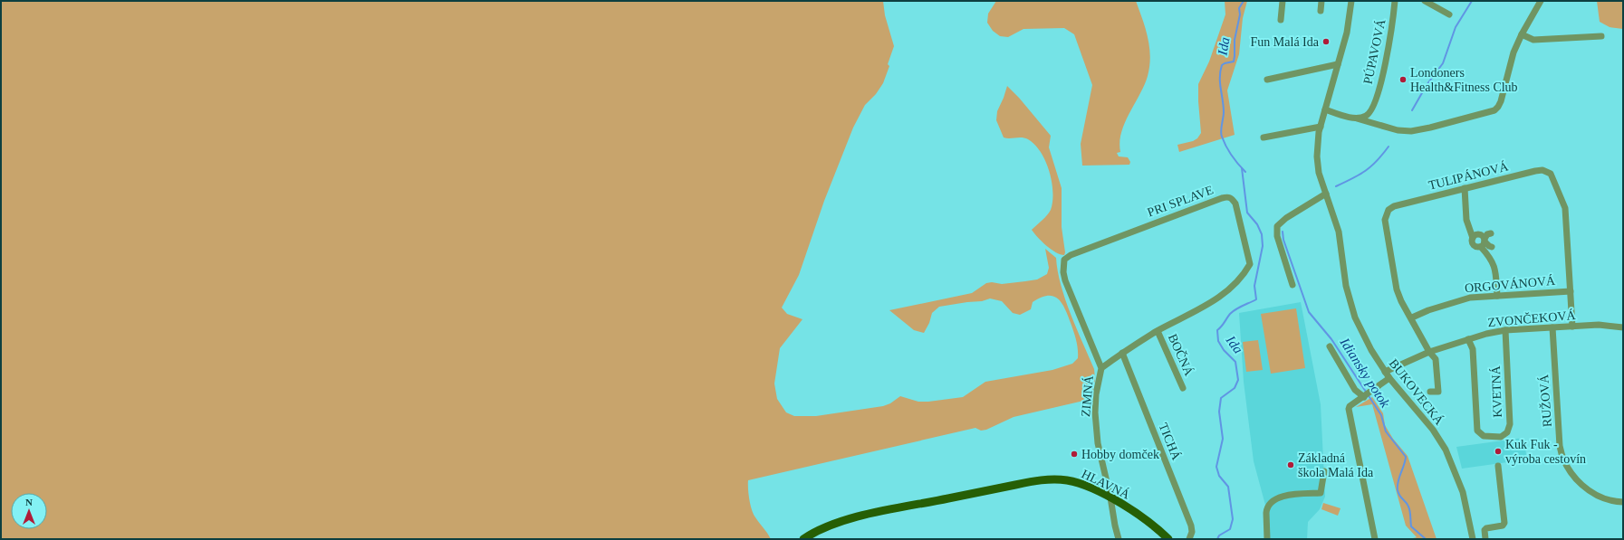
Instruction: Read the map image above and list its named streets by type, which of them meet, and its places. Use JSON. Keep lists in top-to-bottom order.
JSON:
{
  "streets": {
    "main road": ["HLAVNÁ"],
    "street": [
      "PÚPAVOVÁ",
      "TULIPÁNOVÁ",
      "PRI SPLAVE",
      "ORGOVÁNOVÁ",
      "ZVONČEKOVÁ",
      "BOČNÁ",
      "BUKOVECKÁ",
      "KVETNÁ",
      "ZIMNÁ",
      "RUŽOVÁ",
      "TICHÁ"
    ]
  },
  "crossings": [
    ["TULIPÁNOVÁ", "ORGOVÁNOVÁ"],
    ["TULIPÁNOVÁ", "ZVONČEKOVÁ"],
    ["PRI SPLAVE", "BOČNÁ"],
    ["PRI SPLAVE", "ZIMNÁ"],
    ["PRI SPLAVE", "TICHÁ"],
    ["ZVONČEKOVÁ", "BUKOVECKÁ"],
    ["ZVONČEKOVÁ", "KVETNÁ"],
    ["ZVONČEKOVÁ", "RUŽOVÁ"],
    ["ZIMNÁ", "HLAVNÁ"]
  ],
  "water": ["Ida", "Idiansky potok"],
  "places": [
    "Fun Malá Ida",
    "Londoners Health&Fitness Club",
    "Kuk Fuk - výroba cestovín",
    "Hobby domček",
    "Základná škola Malá Ida"
  ],
  "north": "top"
}
